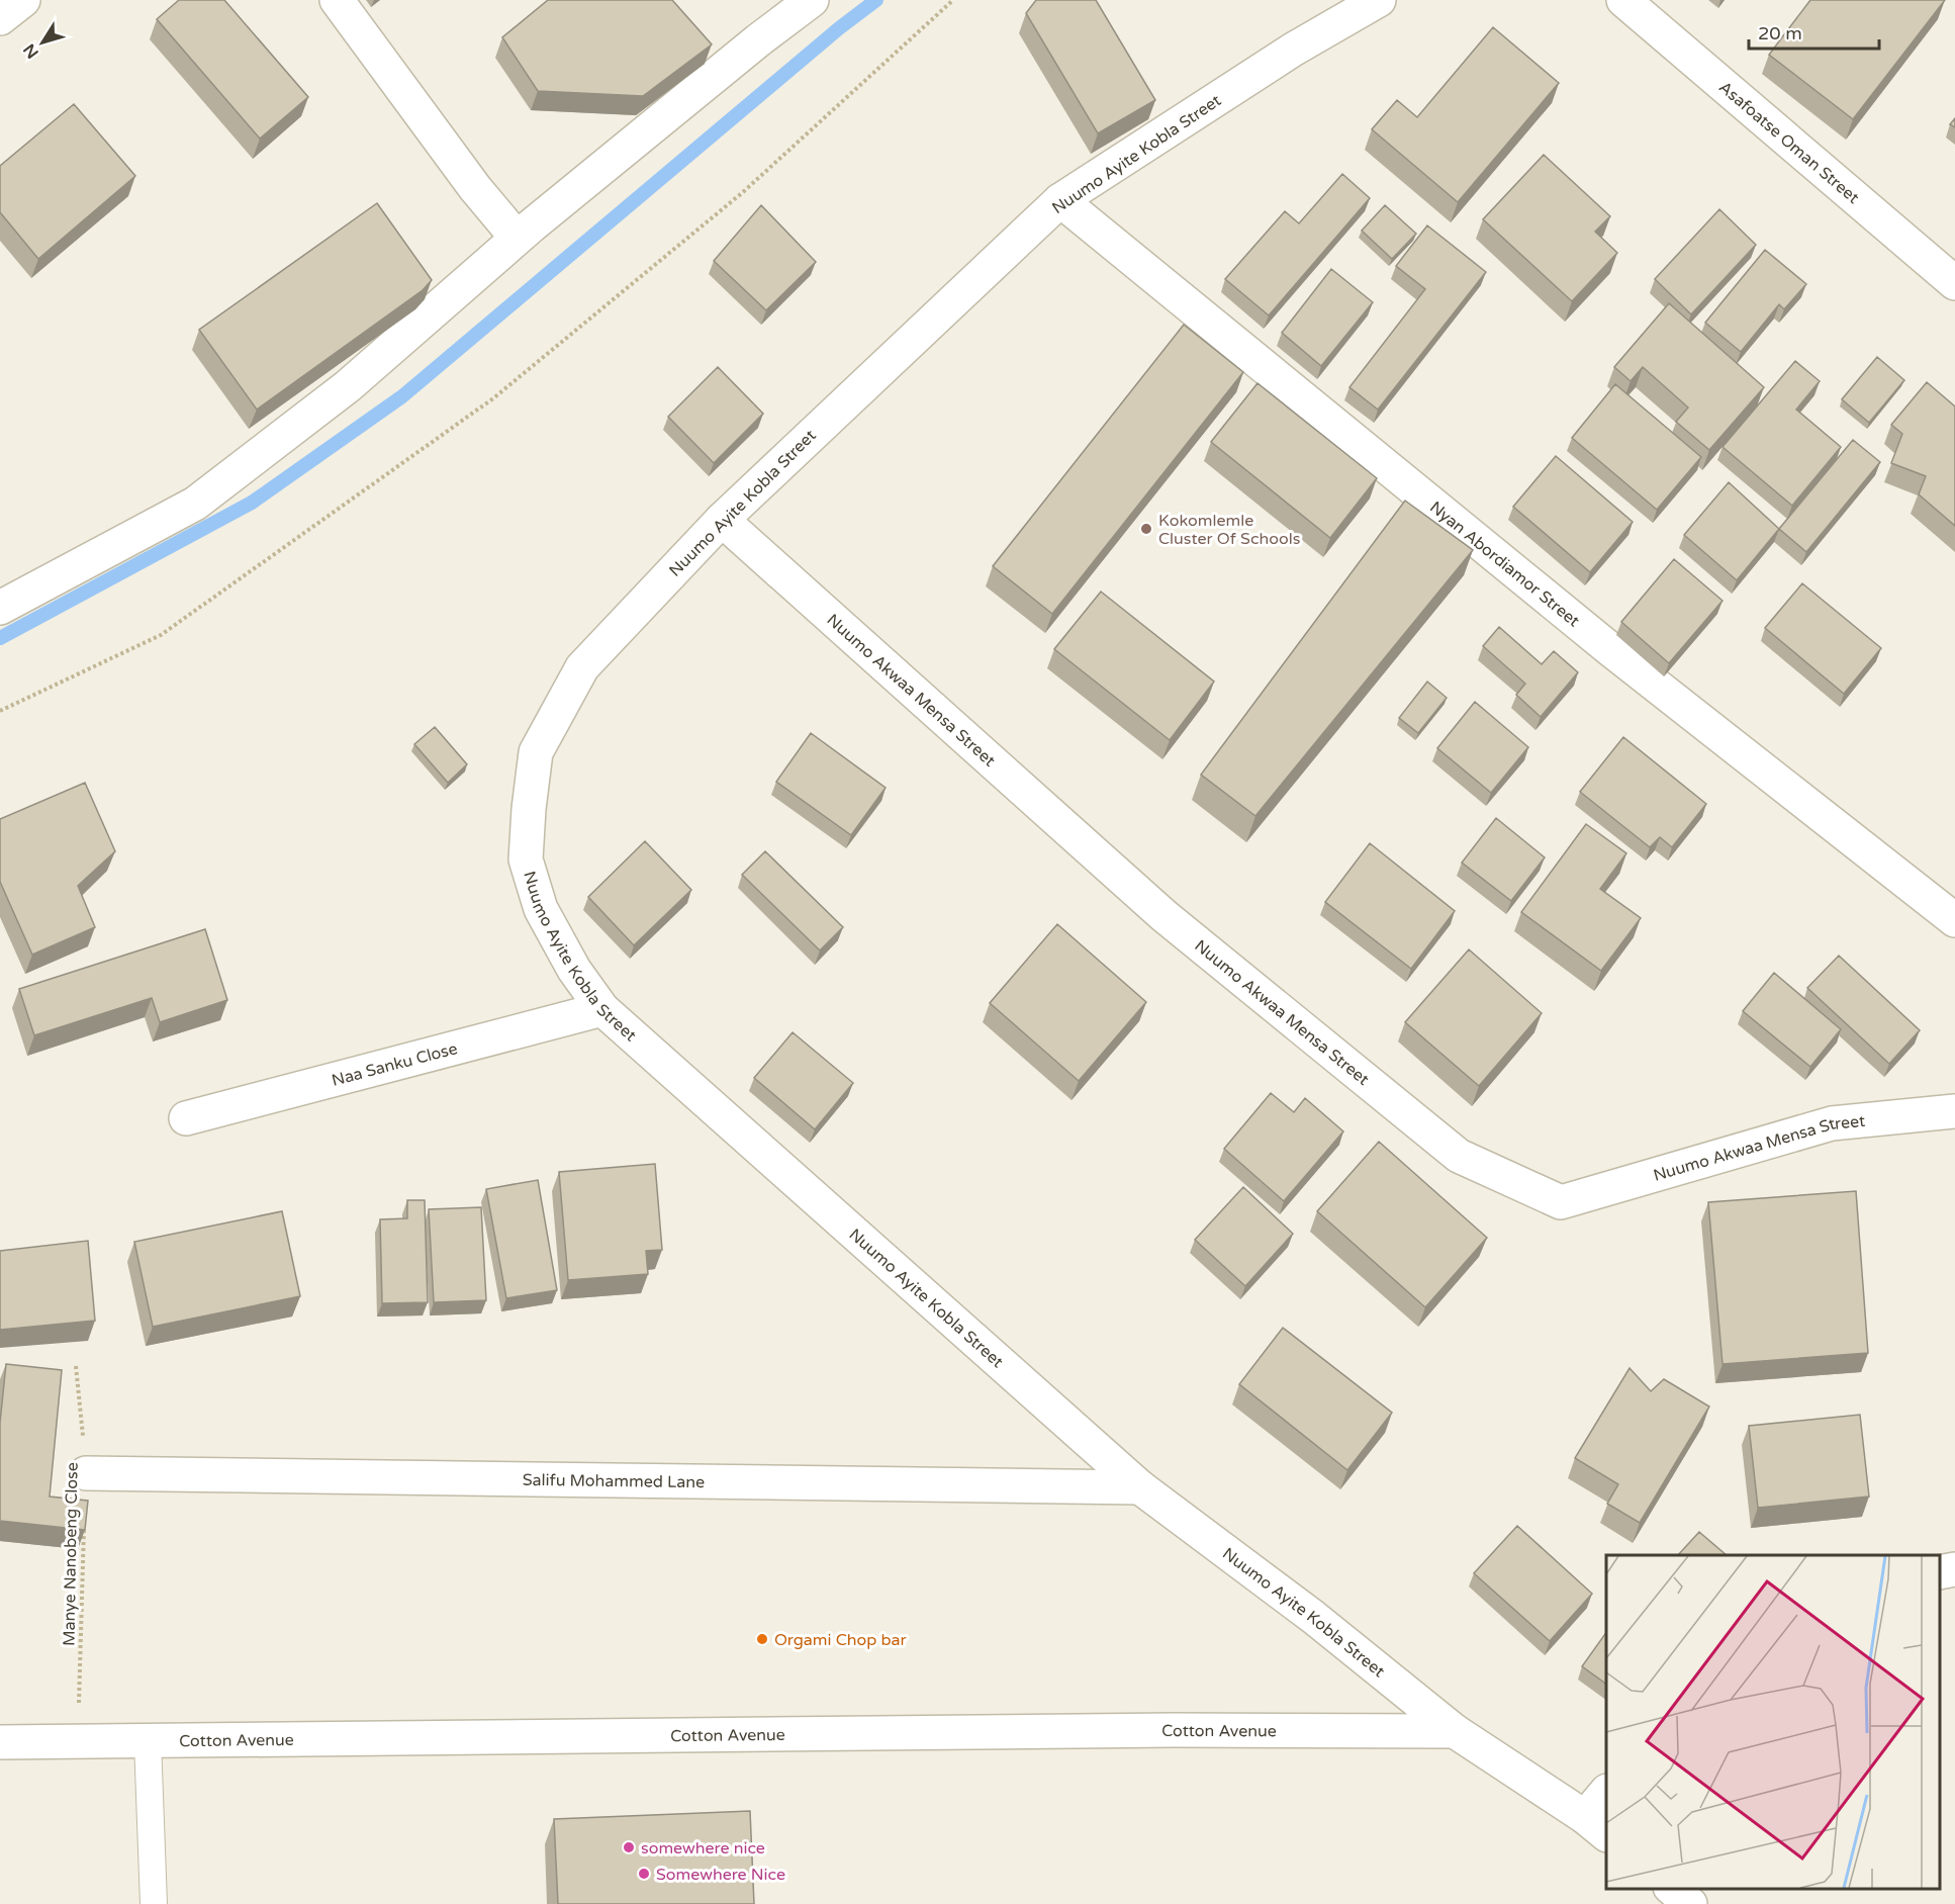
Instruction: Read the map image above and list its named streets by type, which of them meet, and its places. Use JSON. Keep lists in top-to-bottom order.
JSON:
{
  "streets": {
    "street": [
      "Asafoatse Oman Street",
      "Nuumo Ayite Kobla Street",
      "Nyan Abordiamor Street",
      "Nuumo Akwaa Mensa Street",
      "Naa Sanku Close",
      "Salifu Mohammed Lane",
      "Cotton Avenue"
    ],
    "path": ["Manye Nanobeng Close"]
  },
  "crossings": [
    ["Nuumo Ayite Kobla Street", "Nyan Abordiamor Street"],
    ["Nuumo Ayite Kobla Street", "Nuumo Akwaa Mensa Street"],
    ["Nuumo Ayite Kobla Street", "Naa Sanku Close"],
    ["Nuumo Ayite Kobla Street", "Salifu Mohammed Lane"],
    ["Nuumo Ayite Kobla Street", "Cotton Avenue"],
    ["Salifu Mohammed Lane", "Manye Nanobeng Close"],
    ["Manye Nanobeng Close", "Cotton Avenue"]
  ],
  "places": [
    "Kokomlemle Cluster Of Schools",
    "Orgami Chop bar",
    "somewhere nice",
    "Somewhere Nice"
  ],
  "scale_bar": "20 m",
  "north": "bottom left"
}
